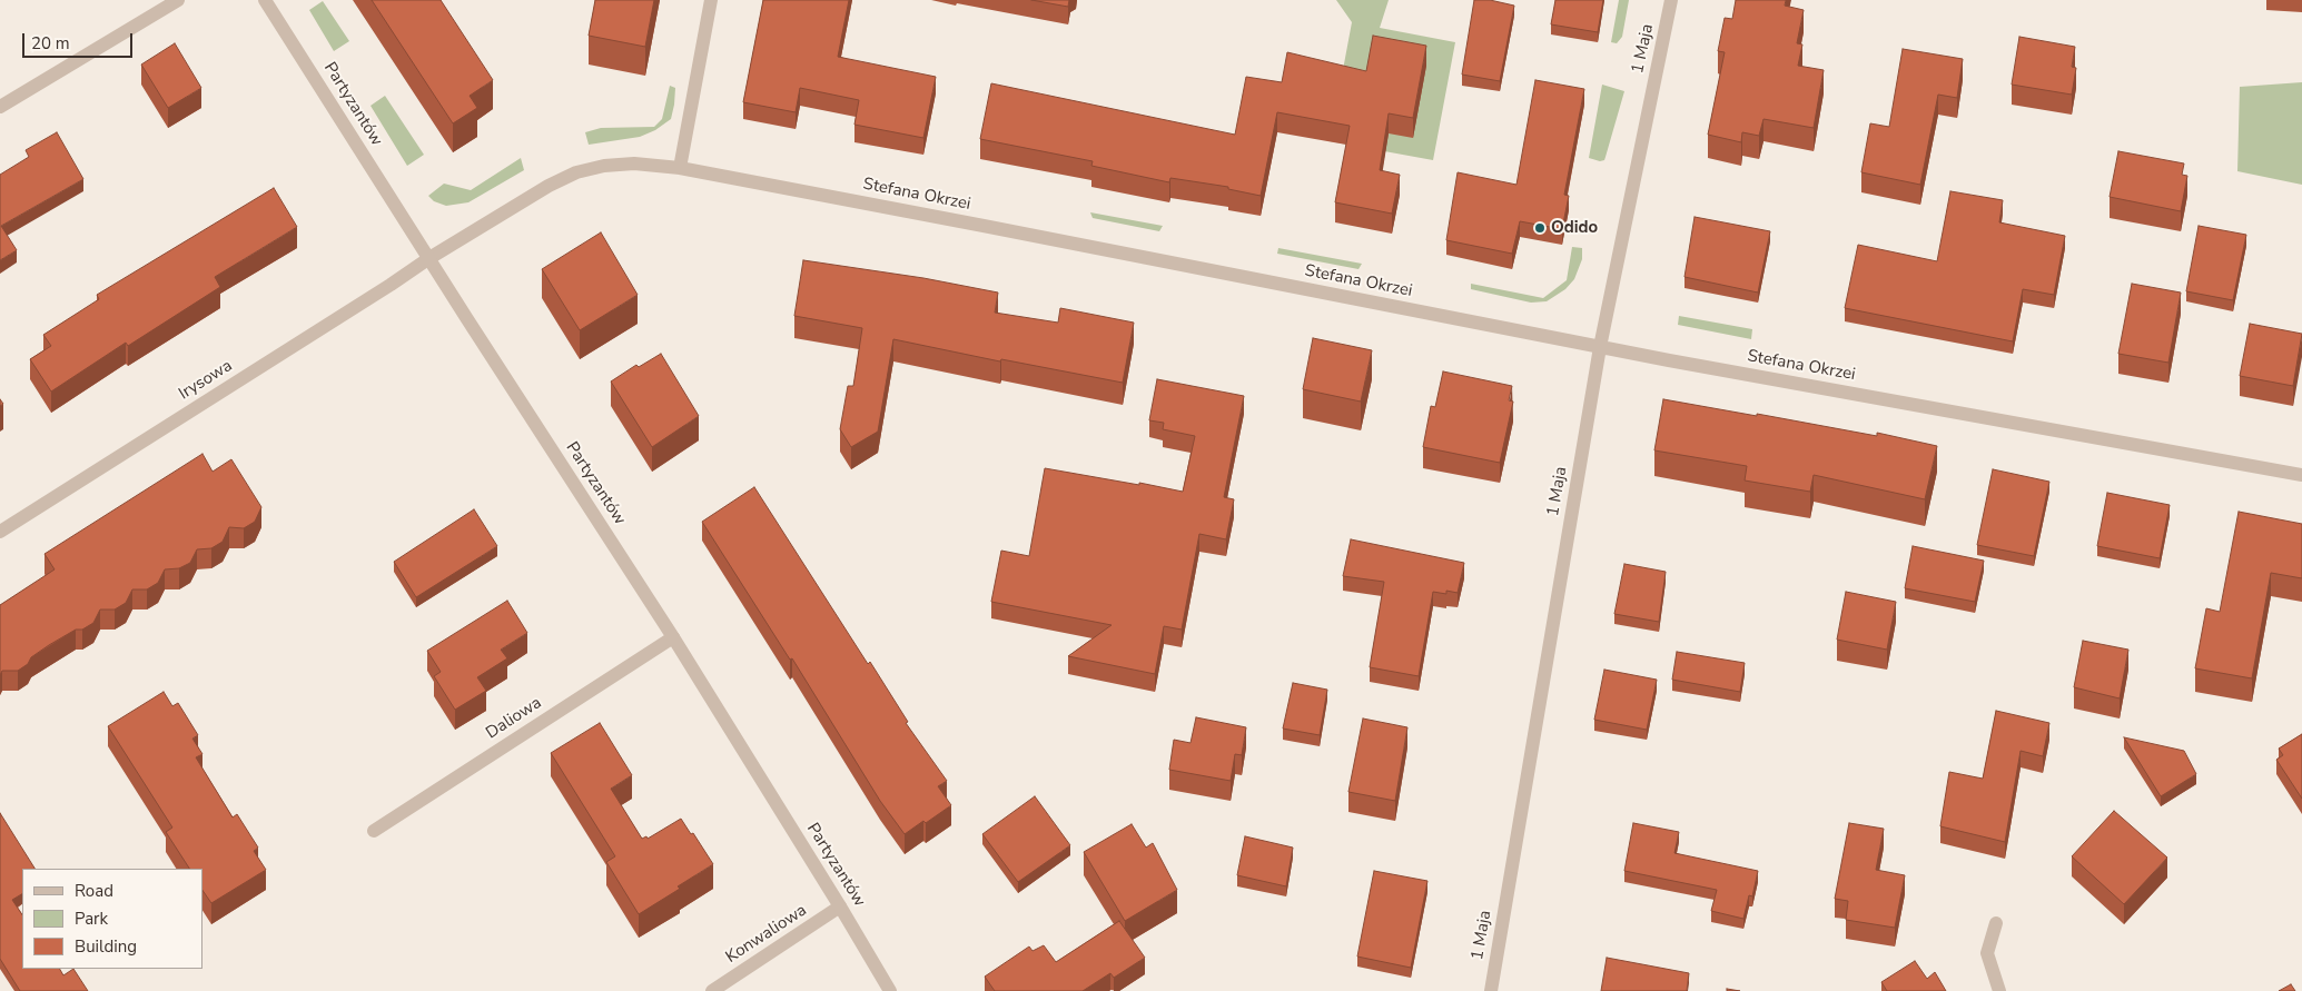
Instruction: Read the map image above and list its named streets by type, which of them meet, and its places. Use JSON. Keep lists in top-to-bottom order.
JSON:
{
  "streets": {
    "street": [
      "1 Maja",
      "Partyzantów",
      "Stefana Okrzei",
      "Irysowa",
      "Daliowa",
      "Konwaliowa"
    ]
  },
  "crossings": [
    ["1 Maja", "Stefana Okrzei"],
    ["Partyzantów", "Stefana Okrzei"],
    ["Partyzantów", "Irysowa"],
    ["Partyzantów", "Daliowa"],
    ["Partyzantów", "Konwaliowa"],
    ["Stefana Okrzei", "Irysowa"]
  ],
  "places": ["Odido"],
  "legend": ["Road", "Park", "Building"],
  "scale_bar": "20 m"
}
